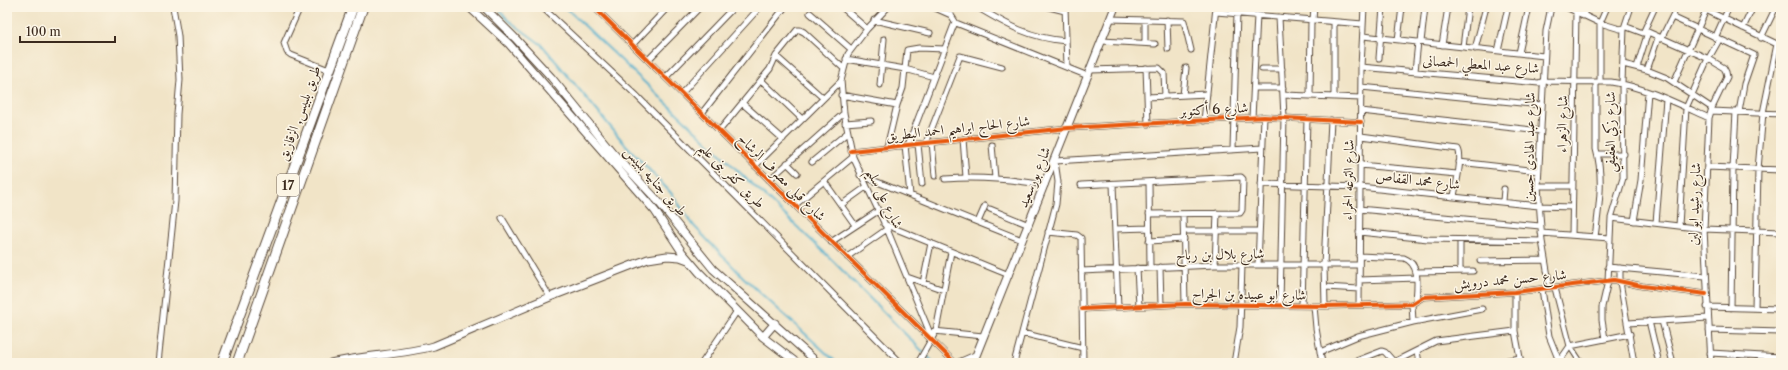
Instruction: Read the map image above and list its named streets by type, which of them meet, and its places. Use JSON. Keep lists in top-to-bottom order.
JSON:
{
  "streets": {
    "highway": ["طريق بلبيس, الزقازيق", "17"],
    "main road": ["شارع بورسعيد", "طريق جنابيه بلبيس"],
    "street": [
      "شارع عبد المعطي الحمصانى",
      "شارع 6 أكتوبر",
      "شارع الزهراء",
      "شارع الحاج ابراهيم احمد البطريق",
      "شارع زكي العفيفي",
      "شارع عبد الهادى حسين",
      "طريق كفر بنى عليم",
      "شارع قبلى مصرف الرشاح",
      "شارع الترعه الحمراء",
      "شارع محمد القفاص",
      "شارع على سليم",
      "شارع رشيد ابو لبن",
      "شارع بلال بن رباح",
      "شارع حسن محمد درويش",
      "شارع ابو عبيده بن الجراح"
    ]
  },
  "crossings": [
    ["شارع عبد المعطي الحمصانى", "شارع الزهراء"],
    ["شارع عبد المعطي الحمصانى", "شارع زكي العفيفي"],
    ["شارع عبد المعطي الحمصانى", "شارع عبد الهادى حسين"],
    ["شارع عبد المعطي الحمصانى", "شارع الترعه الحمراء"],
    ["شارع عبد المعطي الحمصانى", "شارع رشيد ابو لبن"],
    ["شارع 6 أكتوبر", "شارع الحاج ابراهيم احمد البطريق"],
    ["شارع 6 أكتوبر", "شارع بورسعيد"],
    ["شارع 6 أكتوبر", "شارع الترعه الحمراء"],
    ["شارع الزهراء", "شارع محمد القفاص"],
    ["شارع الحاج ابراهيم احمد البطريق", "شارع بورسعيد"],
    ["شارع الحاج ابراهيم احمد البطريق", "شارع على سليم"],
    ["شارع زكي العفيفي", "شارع حسن محمد درويش"],
    ["شارع عبد الهادى حسين", "شارع محمد القفاص"],
    ["شارع عبد الهادى حسين", "شارع حسن محمد درويش"],
    ["شارع قبلى مصرف الرشاح", "شارع على سليم"],
    ["شارع الترعه الحمراء", "شارع محمد القفاص"],
    ["شارع الترعه الحمراء", "شارع بلال بن رباح"],
    ["شارع الترعه الحمراء", "شارع ابو عبيده بن الجراح"],
    ["شارع رشيد ابو لبن", "شارع حسن محمد درويش"],
    ["شارع حسن محمد درويش", "شارع ابو عبيده بن الجراح"]
  ],
  "scale_bar": "100 m"
}
